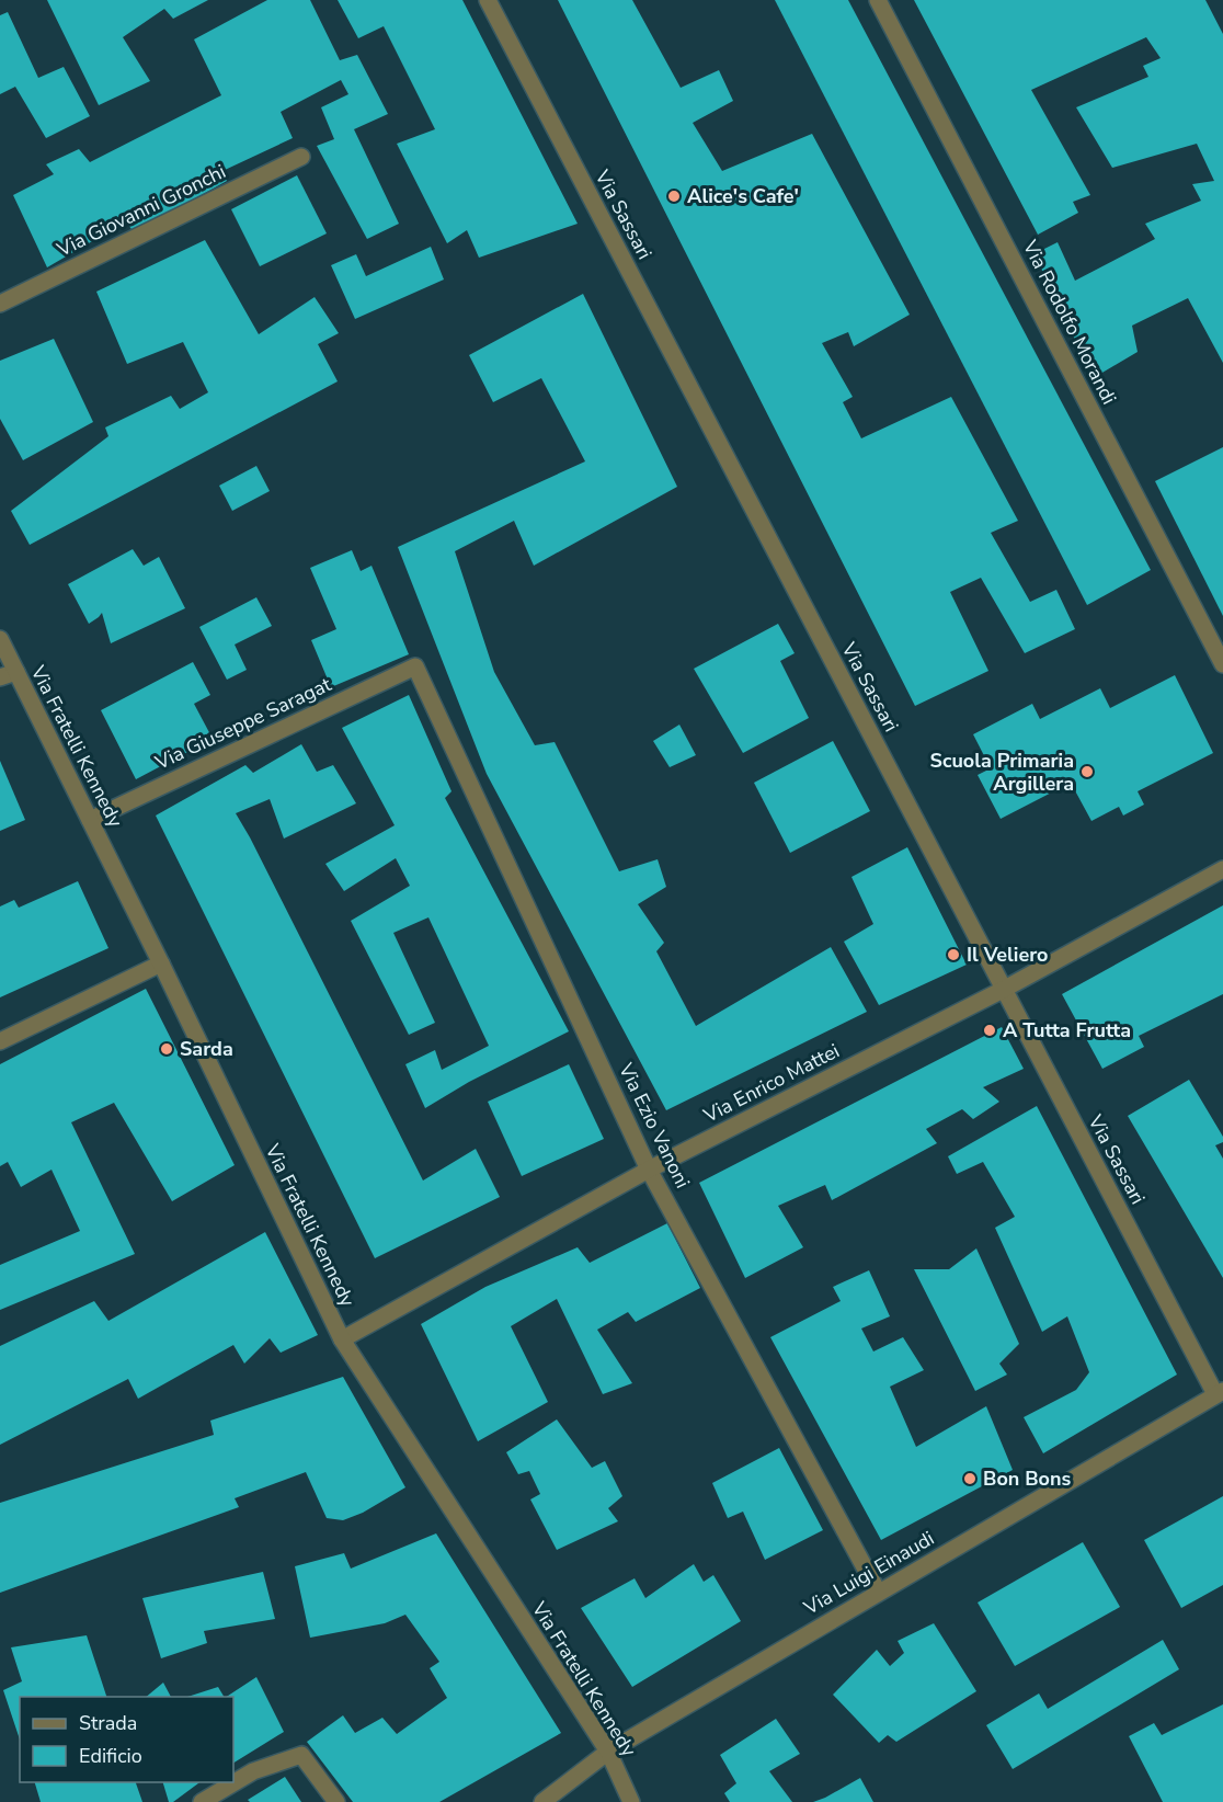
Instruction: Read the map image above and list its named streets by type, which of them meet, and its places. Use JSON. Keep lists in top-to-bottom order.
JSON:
{
  "streets": {
    "street": [
      "Via Giovanni Gronchi",
      "Via Sassari",
      "Via Rodolfo Morandi",
      "Via Giuseppe Saragat",
      "Via Fratelli Kennedy",
      "Via Enrico Mattei",
      "Via Ezio Vanoni",
      "Via Luigi Einaudi"
    ]
  },
  "crossings": [
    ["Via Sassari", "Via Enrico Mattei"],
    ["Via Sassari", "Via Luigi Einaudi"],
    ["Via Giuseppe Saragat", "Via Fratelli Kennedy"],
    ["Via Giuseppe Saragat", "Via Ezio Vanoni"],
    ["Via Fratelli Kennedy", "Via Enrico Mattei"],
    ["Via Fratelli Kennedy", "Via Luigi Einaudi"],
    ["Via Enrico Mattei", "Via Ezio Vanoni"],
    ["Via Ezio Vanoni", "Via Luigi Einaudi"]
  ],
  "places": [
    "Alice's Cafe'",
    "Scuola Primaria Argillera",
    "Il Veliero",
    "A Tutta Frutta",
    "Sarda",
    "Bon Bons"
  ],
  "legend": ["Strada", "Edificio"]
}
